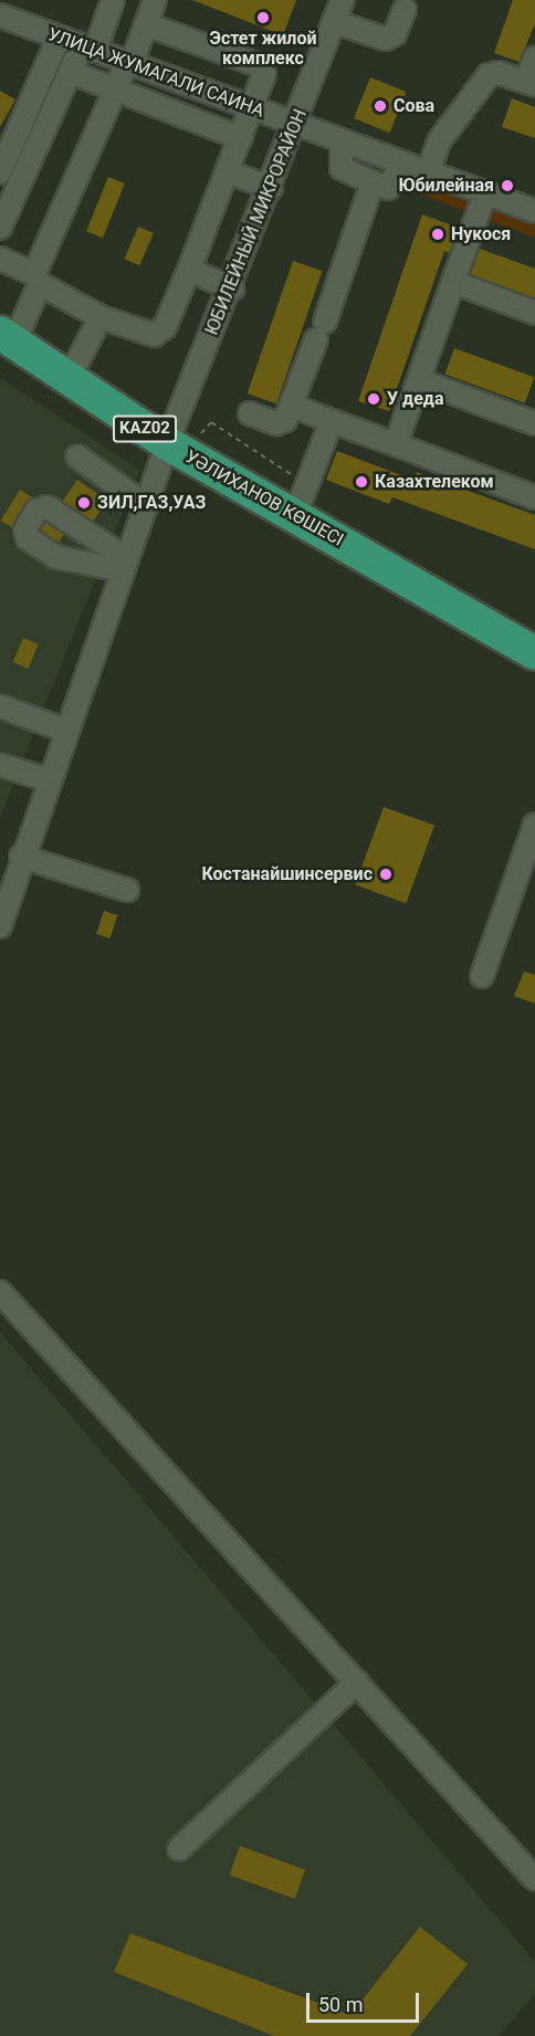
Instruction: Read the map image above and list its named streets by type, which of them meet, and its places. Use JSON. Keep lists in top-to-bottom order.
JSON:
{
  "streets": {
    "highway": ["KАZ02", "УӘЛИХАНОВ КӨШЕСІ"],
    "street": ["УЛИЦА ЖУМАГАЛИ САИНА", "ЮБИЛЕЙНЫЙ МИКРОРАЙОН"]
  },
  "crossings": [
    ["УЛИЦА ЖУМАГАЛИ САИНА", "ЮБИЛЕЙНЫЙ МИКРОРАЙОН"],
    ["ЮБИЛЕЙНЫЙ МИКРОРАЙОН", "УӘЛИХАНОВ КӨШЕСІ"]
  ],
  "places": [
    "Эстет жилой комплекс",
    "Сова",
    "Юбилейная",
    "Нукося",
    "У деда",
    "Казахтелеком",
    "ЗИЛ,ГАЗ,УАЗ",
    "Костанайшинсервис"
  ],
  "scale_bar": "50 m"
}
